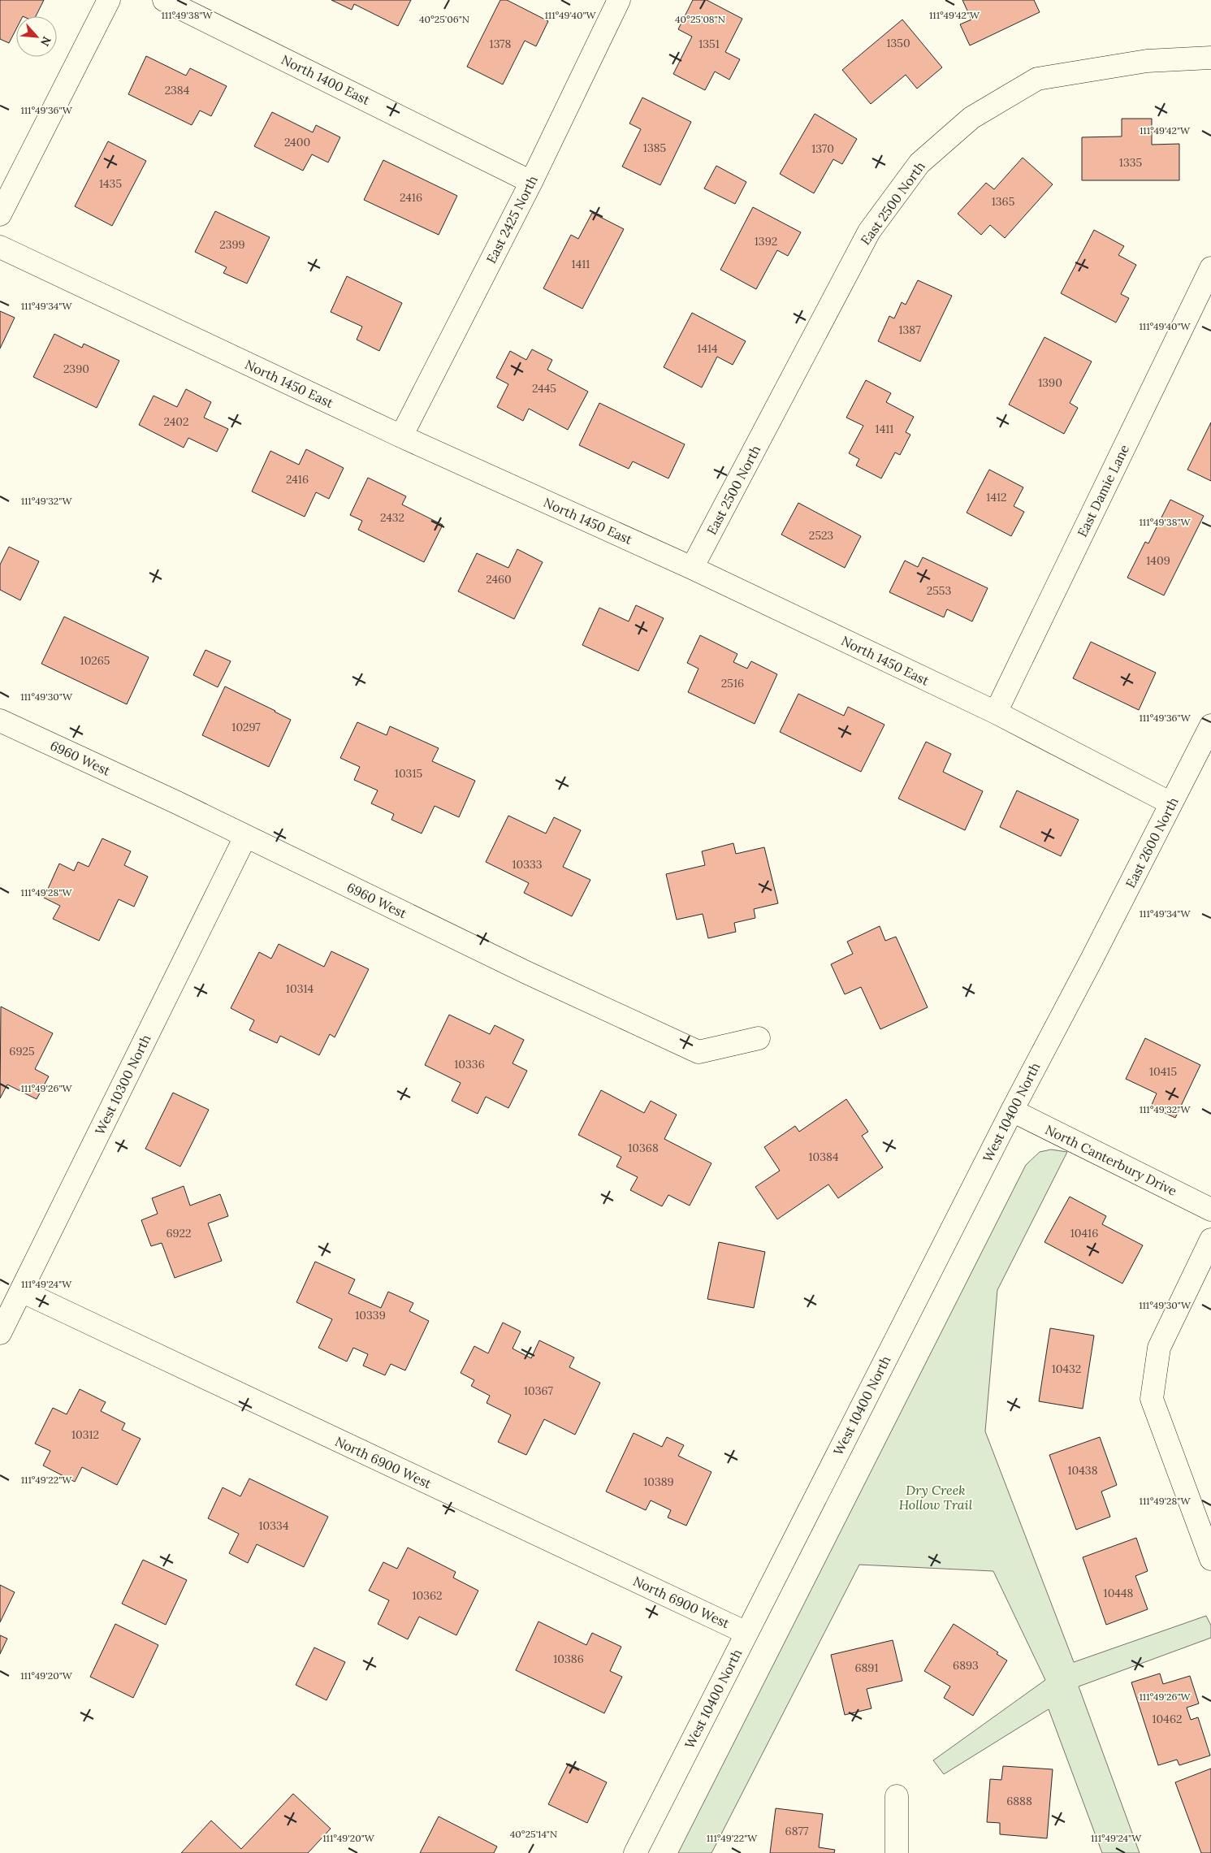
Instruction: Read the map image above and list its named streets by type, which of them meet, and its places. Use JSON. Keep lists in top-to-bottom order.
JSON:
{
  "streets": {
    "street": [
      "North 1400 East",
      "East 2500 North",
      "East 2425 North",
      "North 1450 East",
      "East Damie Lane",
      "6960 West",
      "East 2600 North",
      "West 10300 North",
      "West 10400 North",
      "North Canterbury Drive",
      "North 6900 West"
    ]
  },
  "crossings": [
    ["North 1400 East", "East 2425 North"],
    ["East 2500 North", "North 1450 East"],
    ["East 2425 North", "North 1450 East"],
    ["North 1450 East", "East Damie Lane"],
    ["North 1450 East", "East 2600 North"],
    ["6960 West", "West 10300 North"],
    ["East 2600 North", "West 10400 North"],
    ["West 10300 North", "North 6900 West"],
    ["West 10400 North", "North Canterbury Drive"],
    ["West 10400 North", "North 6900 West"]
  ],
  "parks": ["Dry Creek Hollow Trail"],
  "house_numbers": [
    "1350",
    "1378",
    "1351",
    "2384",
    "2400",
    "1385",
    "1370",
    "1335",
    "1435",
    "2416",
    "1365",
    "1392",
    "2399",
    "1411",
    "1387",
    "1414",
    "2390",
    "1390",
    "2445",
    "2402",
    "1411",
    "2416",
    "1412",
    "2432",
    "2523",
    "1409",
    "2460",
    "2553",
    "10265",
    "2516",
    "10297",
    "10315",
    "10333",
    "10314",
    "6925",
    "10336",
    "10415",
    "10368",
    "10384",
    "6922",
    "10416",
    "10339",
    "10432",
    "10367",
    "10312",
    "10438",
    "10389",
    "10334",
    "10448",
    "10362",
    "10386",
    "6893",
    "6891",
    "10462",
    "6888",
    "6877"
  ],
  "north": "bottom right",
  "coordinates": [
    "111°49'38\"W",
    "111°49'40\"W",
    "111°49'42\"W",
    "40°25'06\"N",
    "40°25'08\"N",
    "111°49'36\"W",
    "111°49'34\"W",
    "111°49'32\"W",
    "111°49'30\"W",
    "111°49'28\"W",
    "111°49'26\"W",
    "111°49'24\"W",
    "111°49'22\"W",
    "111°49'20\"W",
    "40°25'14\"N"
  ]
}
